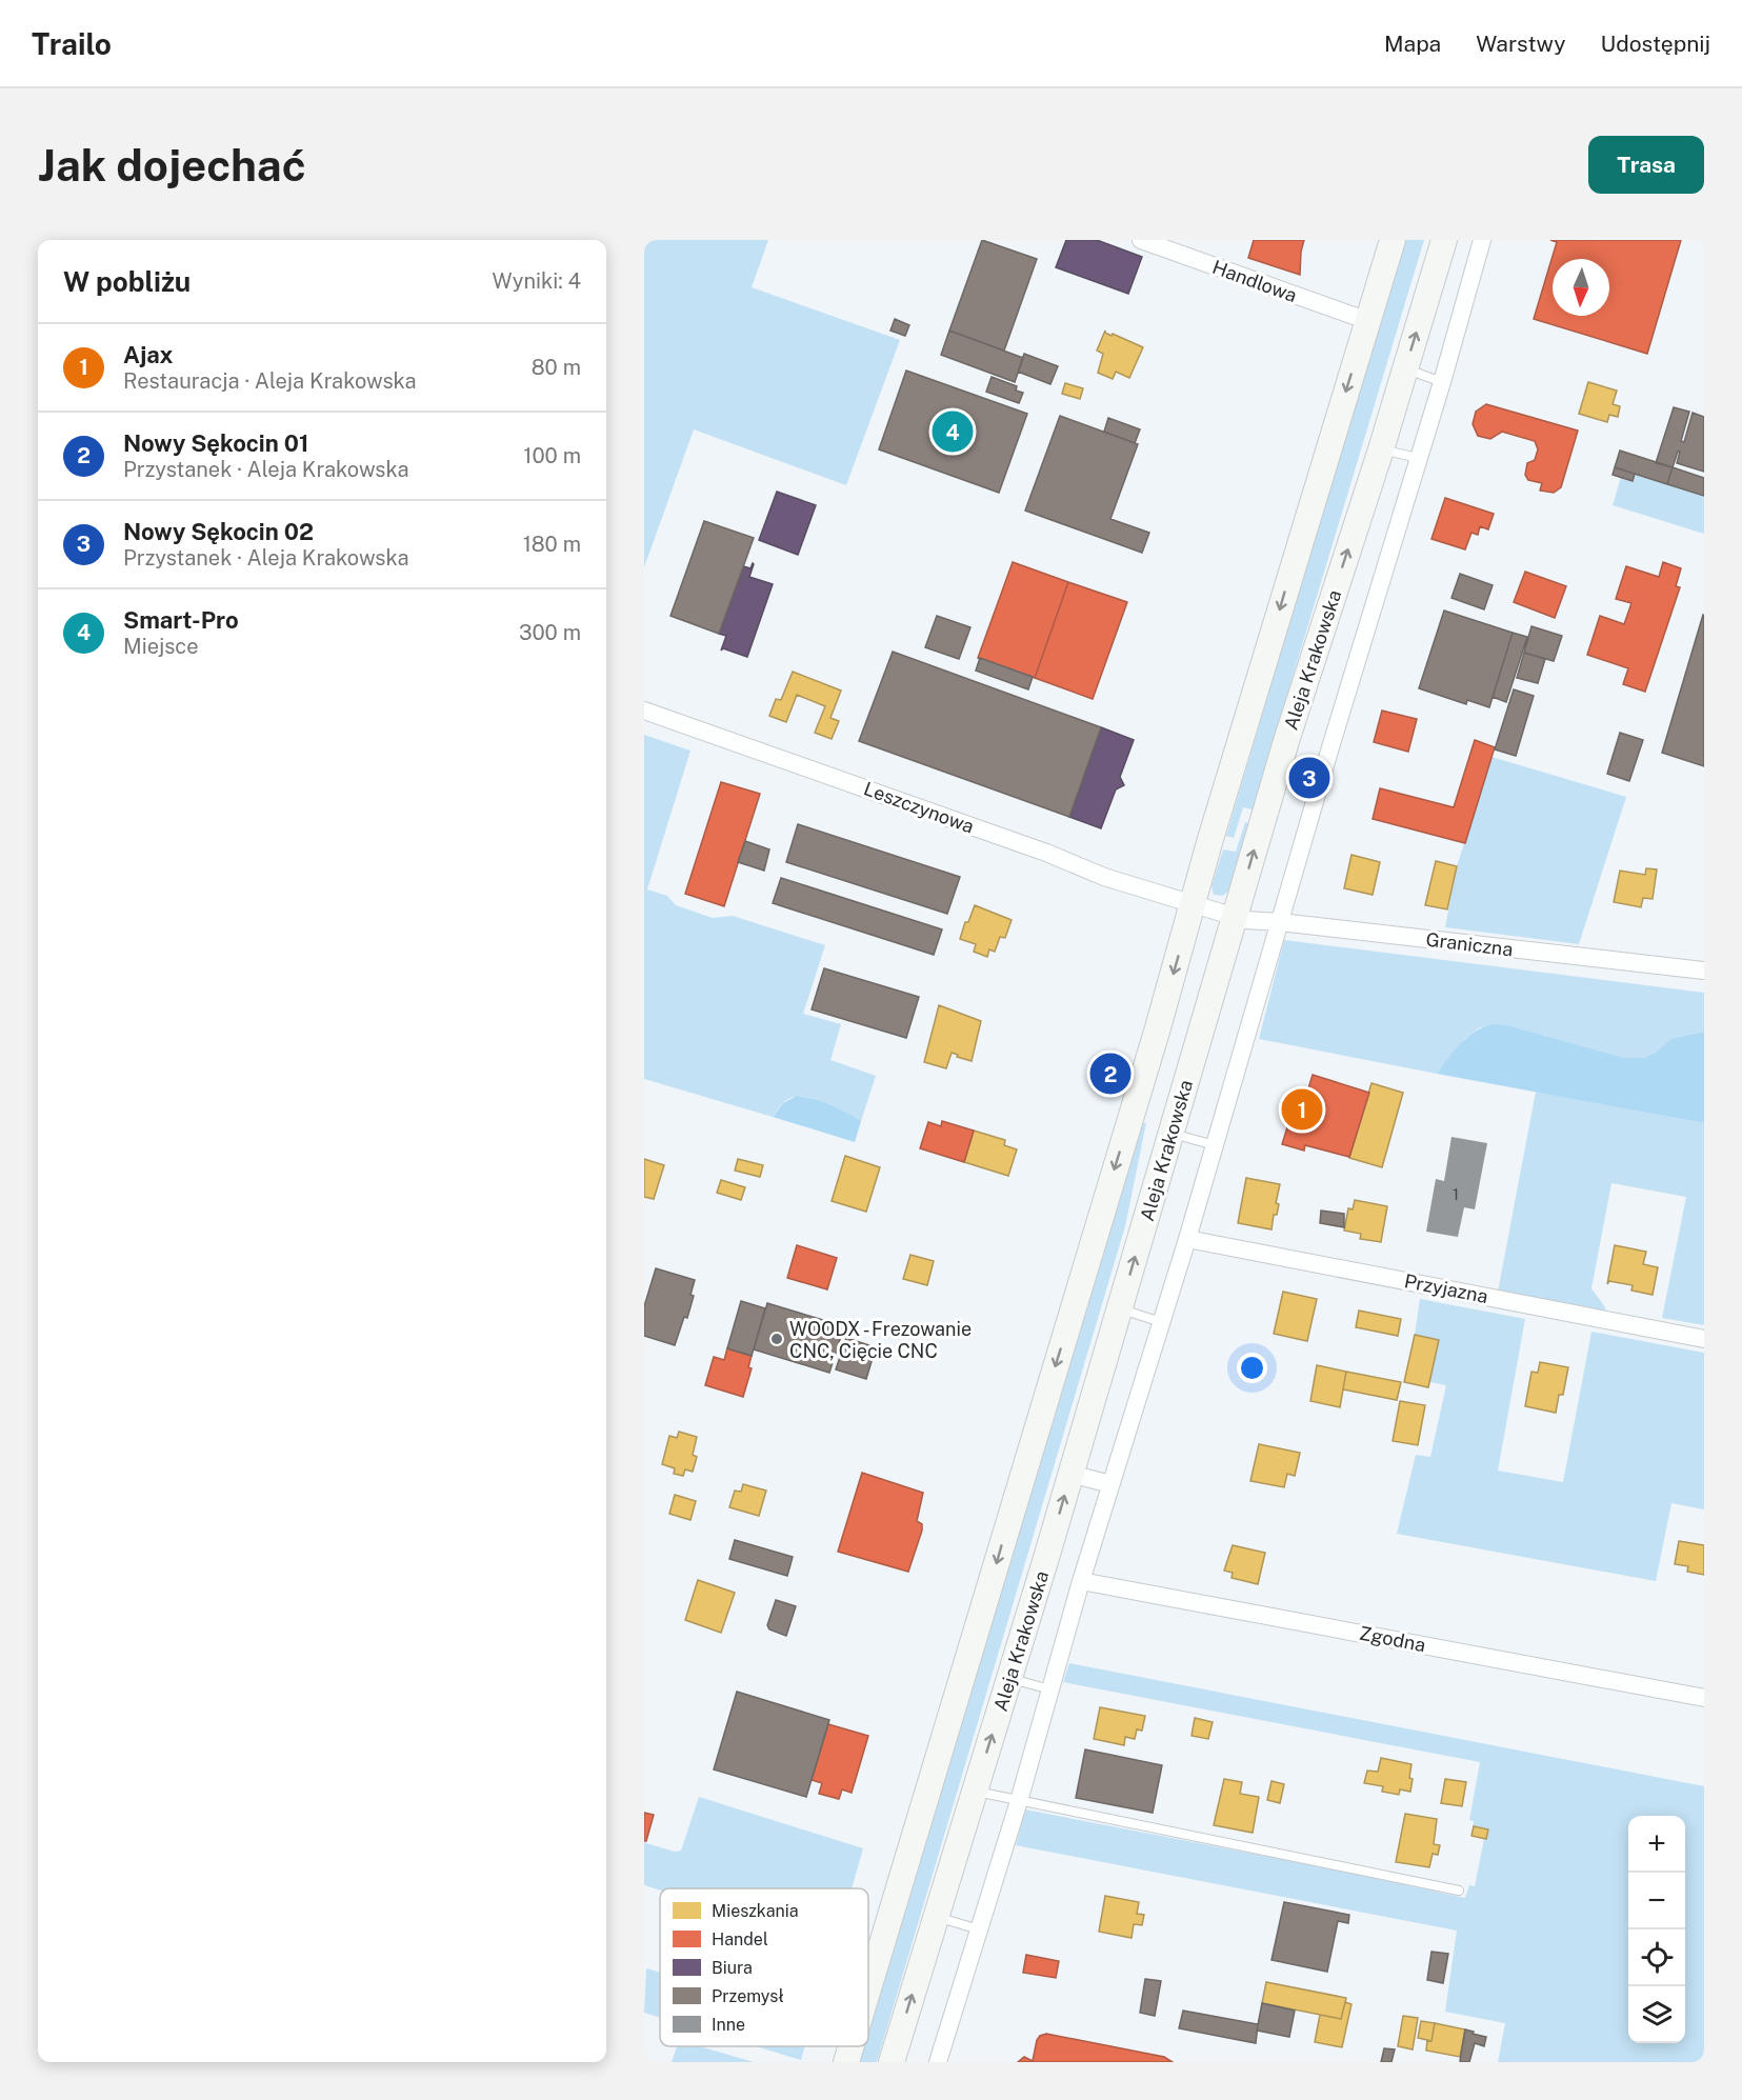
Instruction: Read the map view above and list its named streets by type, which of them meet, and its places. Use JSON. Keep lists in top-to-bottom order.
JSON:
{
  "streets": {
    "main road": ["Aleja Krakowska"],
    "street": [
      "Handlowa",
      "Leszczynowa",
      "Graniczna",
      "Przyjazna",
      "Zgodna"
    ]
  },
  "crossings": [
    ["Aleja Krakowska", "Leszczynowa"],
    ["Aleja Krakowska", "Graniczna"],
    ["Leszczynowa", "Graniczna"]
  ],
  "places": ["WOODX - Frezowanie CNC, Cięcie CNC"],
  "house_numbers": ["1"],
  "legend": [
    "Mieszkania",
    "Handel",
    "Biura",
    "Przemysł",
    "Inne"
  ],
  "north": "bottom",
  "page": {
    "header": "Trailo",
    "nav": ["Mapa", "Warstwy", "Udostępnij"],
    "buttons": "Trasa",
    "title": "Jak dojechać",
    "heading": ["W pobliżu", "Wyniki: 4"],
    "list": [
      {
        "mark": "1",
        "name": "Ajax",
        "note": "Restauracja · Aleja Krakowska",
        "value": "80 m"
      },
      {
        "mark": "2",
        "name": "Nowy Sękocin 01",
        "note": "Przystanek · Aleja Krakowska",
        "value": "100 m"
      },
      {
        "mark": "3",
        "name": "Nowy Sękocin 02",
        "note": "Przystanek · Aleja Krakowska",
        "value": "180 m"
      },
      {
        "mark": "4",
        "name": "Smart-Pro",
        "note": "Miejsce",
        "value": "300 m"
      }
    ],
    "pins": [
      "4",
      "3",
      "2",
      "1"
    ],
    "map_buttons": ["+", "−"]
  }
}
